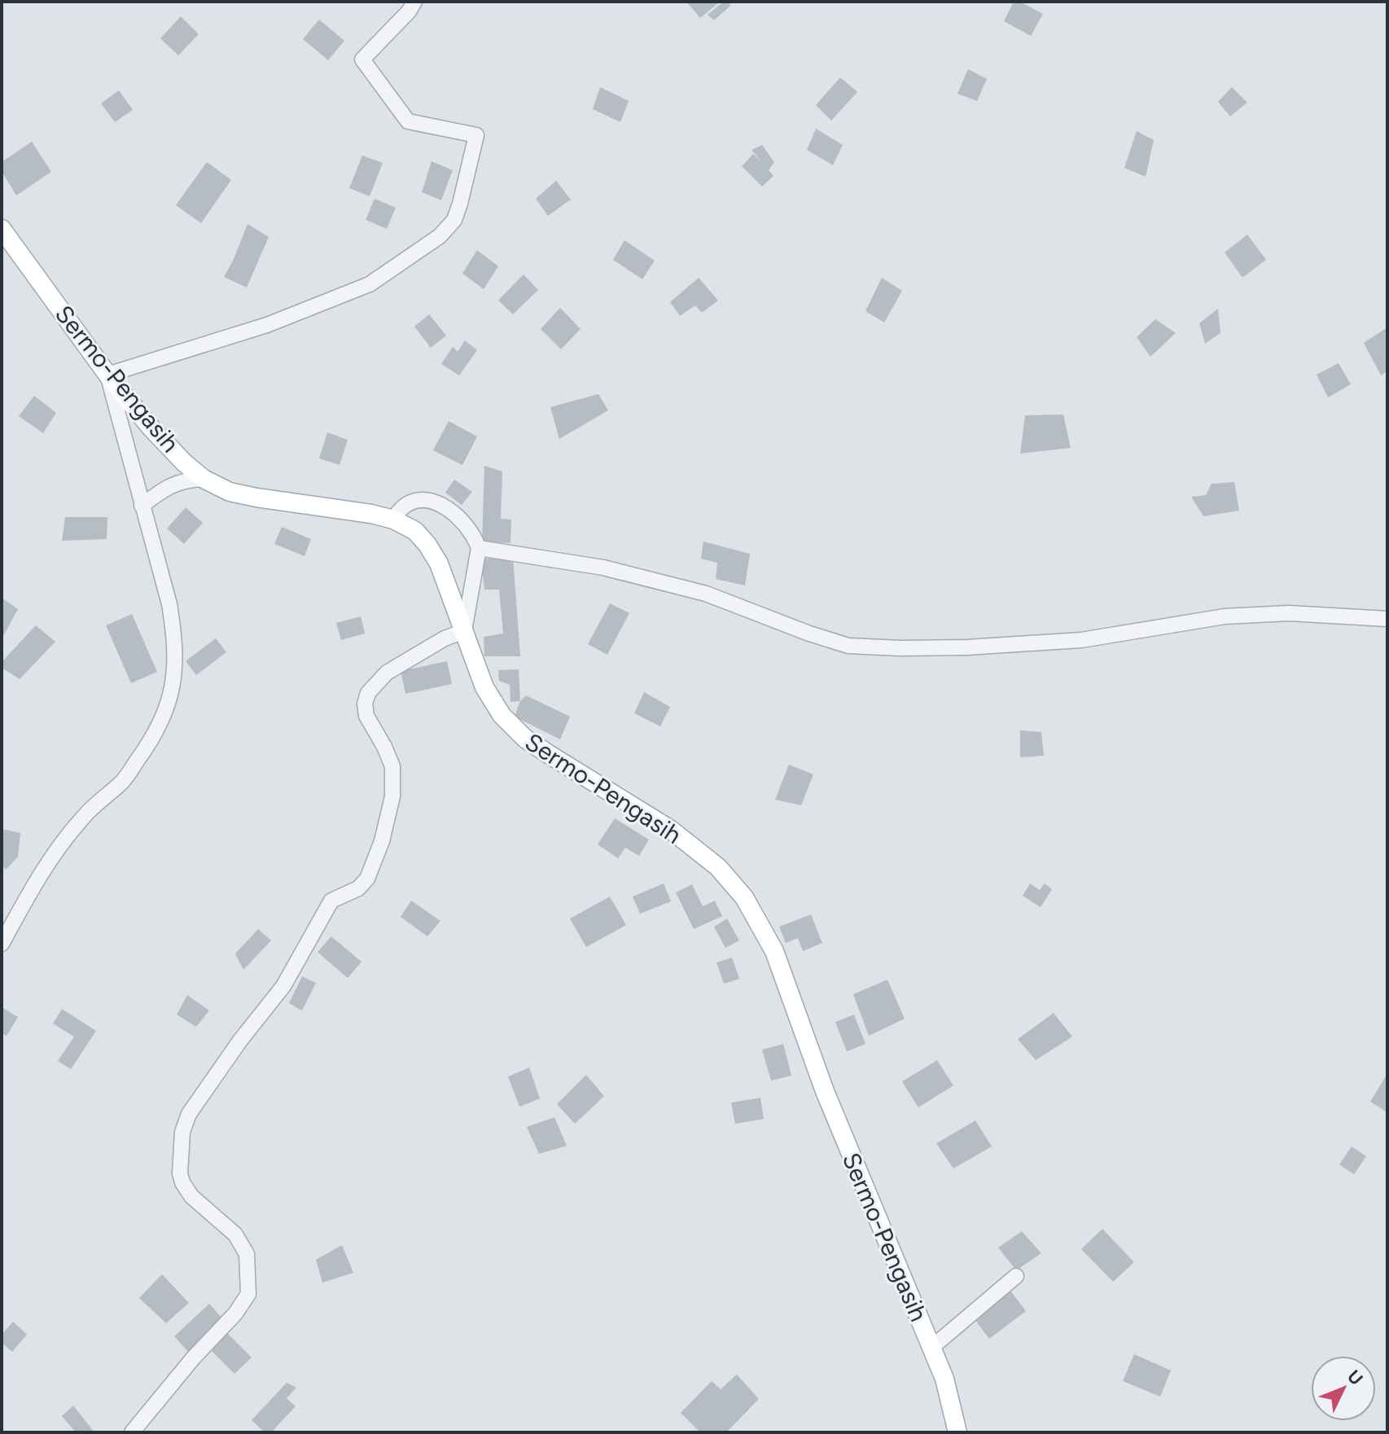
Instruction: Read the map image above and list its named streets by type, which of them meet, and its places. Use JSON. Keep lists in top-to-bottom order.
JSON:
{
  "streets": {
    "main road": ["Sermo-Pengasih"]
  },
  "north": "top right"
}
